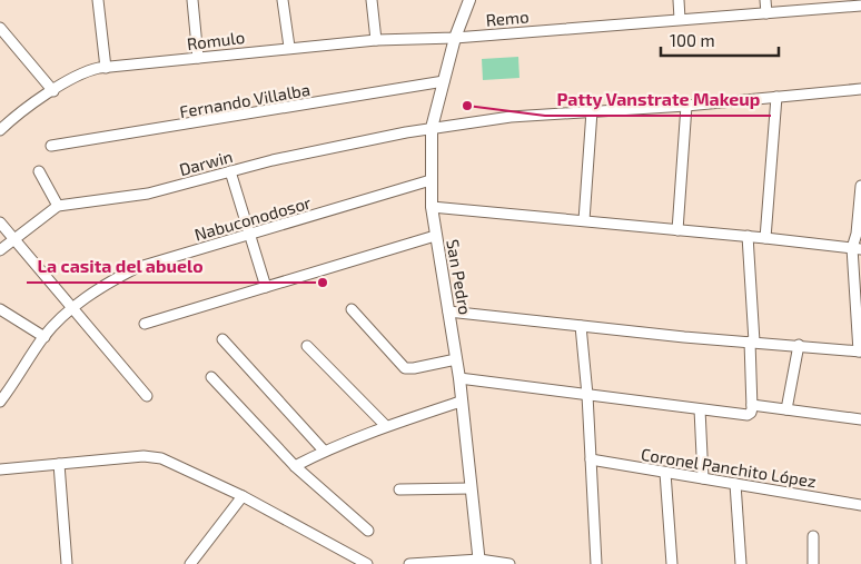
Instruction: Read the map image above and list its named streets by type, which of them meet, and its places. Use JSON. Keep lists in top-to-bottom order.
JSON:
{
  "streets": {
    "main road": ["San Pedro"],
    "street": [
      "Remo",
      "Romulo",
      "Fernando Villalba",
      "Darwin",
      "Nabuconodosor",
      "Coronel Panchito López"
    ]
  },
  "crossings": [
    ["Remo", "Romulo"],
    ["Remo", "San Pedro"],
    ["Romulo", "San Pedro"],
    ["Fernando Villalba", "San Pedro"],
    ["Darwin", "San Pedro"],
    ["Nabuconodosor", "San Pedro"]
  ],
  "places": ["Patty Vanstrate Makeup", "La casita del abuelo"],
  "scale_bar": "100 m"
}
